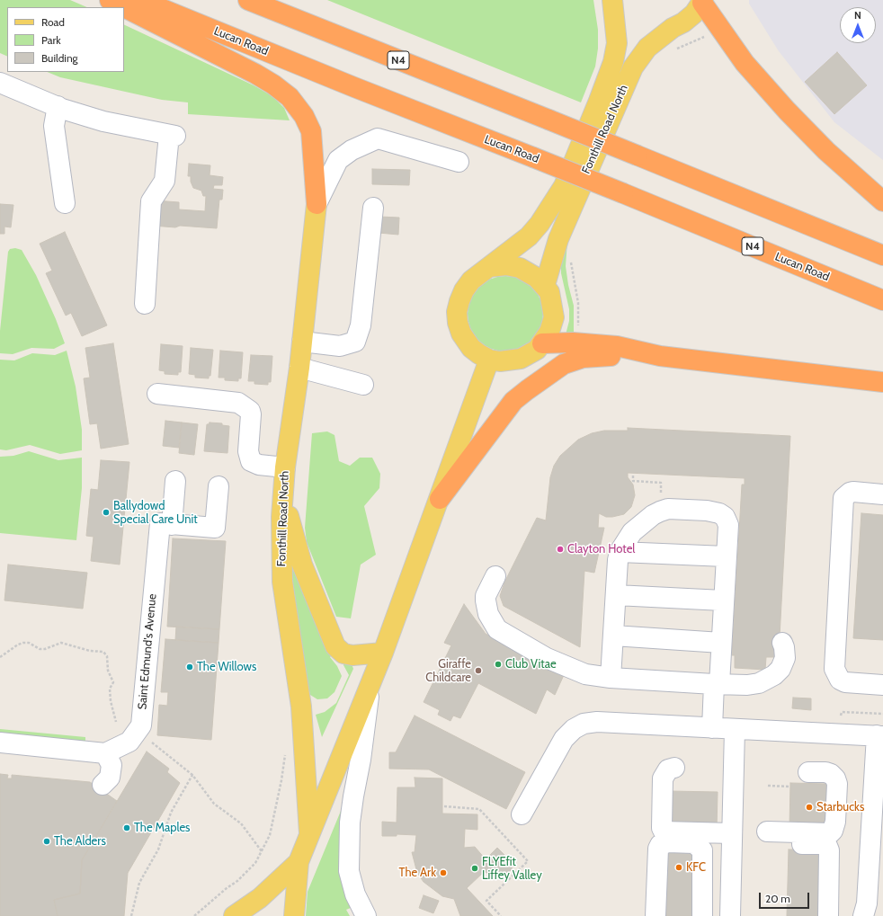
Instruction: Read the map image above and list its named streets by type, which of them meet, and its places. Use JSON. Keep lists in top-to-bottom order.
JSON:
{
  "streets": {
    "highway": ["Lucan Road", "N4"],
    "main road": ["Fonthill Road North"],
    "street": ["Saint Edmund's Avenue"]
  },
  "places": [
    "Ballydowd Special Care Unit",
    "Clayton Hotel",
    "Club Vitae",
    "The Willows",
    "Giraffe Childcare",
    "Starbucks",
    "The Maples",
    "The Alders",
    "KFC",
    "FLYEfit Liffey Valley",
    "The Ark"
  ],
  "legend": ["Road", "Park", "Building"],
  "scale_bar": "20 m",
  "north": "top"
}
